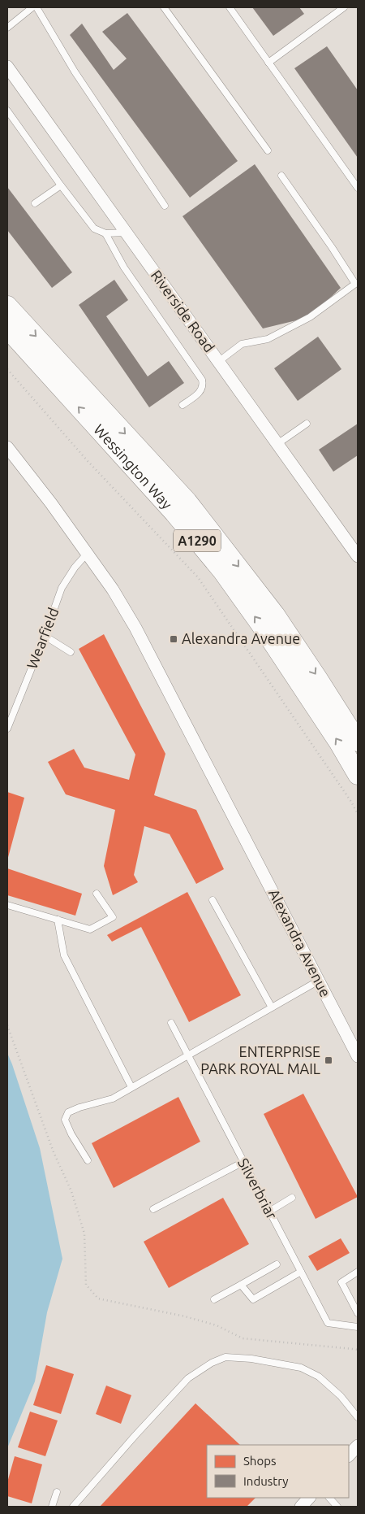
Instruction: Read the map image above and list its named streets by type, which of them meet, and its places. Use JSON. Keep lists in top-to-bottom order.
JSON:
{
  "streets": {
    "main road": ["Wessington Way", "A1290"],
    "street": ["Riverside Road", "Alexandra Avenue"],
    "lane": ["Wearfield", "Silverbriar"]
  },
  "crossings": [
    ["Wearfield", "Alexandra Avenue"]
  ],
  "places": {
    "transit": ["Alexandra Avenue", "ENTERPRISE PARK ROYAL MAIL"]
  },
  "legend": ["Shops", "Industry"]
}
